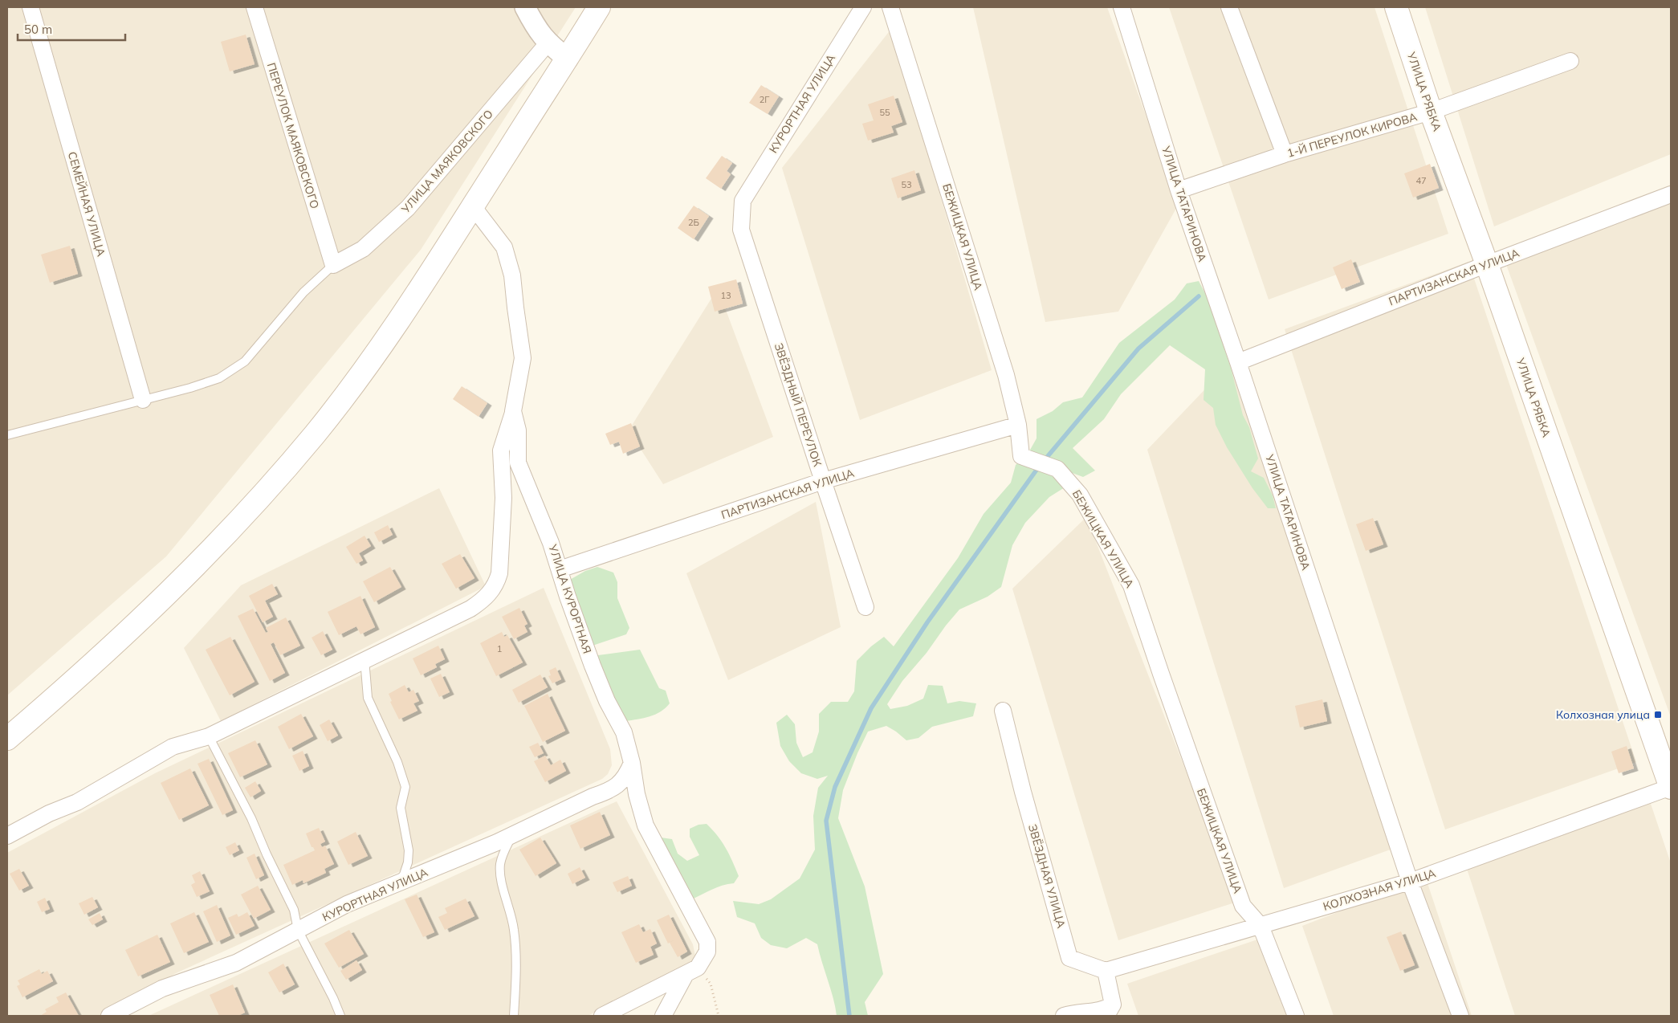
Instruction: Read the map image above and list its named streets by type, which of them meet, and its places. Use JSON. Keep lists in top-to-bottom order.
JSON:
{
  "streets": {
    "main road": ["УЛИЦА РЯБКА"],
    "street": [
      "КУРОРТНАЯ УЛИЦА",
      "1-Й ПЕРЕУЛОК КИРОВА",
      "ПЕРЕУЛОК МАЯКОВСКОГО",
      "УЛИЦА МАЯКОВСКОГО",
      "СЕМЕЙНАЯ УЛИЦА",
      "УЛИЦА ТАТАРИНОВА",
      "БЕЖИЦКАЯ УЛИЦА",
      "ПАРТИЗАНСКАЯ УЛИЦА",
      "ЗВЁЗДНЫЙ ПЕРЕУЛОК",
      "УЛИЦА КУРОРТНАЯ",
      "ЗВЁЗДНАЯ УЛИЦА",
      "КОЛХОЗНАЯ УЛИЦА"
    ]
  },
  "crossings": [
    ["УЛИЦА РЯБКА", "1-Й ПЕРЕУЛОК КИРОВА"],
    ["УЛИЦА РЯБКА", "ПАРТИЗАНСКАЯ УЛИЦА"],
    ["УЛИЦА РЯБКА", "КОЛХОЗНАЯ УЛИЦА"],
    ["КУРОРТНАЯ УЛИЦА", "ЗВЁЗДНЫЙ ПЕРЕУЛОК"],
    ["КУРОРТНАЯ УЛИЦА", "УЛИЦА КУРОРТНАЯ"],
    ["1-Й ПЕРЕУЛОК КИРОВА", "УЛИЦА ТАТАРИНОВА"],
    ["ПЕРЕУЛОК МАЯКОВСКОГО", "УЛИЦА МАЯКОВСКОГО"],
    ["УЛИЦА ТАТАРИНОВА", "ПАРТИЗАНСКАЯ УЛИЦА"],
    ["УЛИЦА ТАТАРИНОВА", "КОЛХОЗНАЯ УЛИЦА"],
    ["БЕЖИЦКАЯ УЛИЦА", "ПАРТИЗАНСКАЯ УЛИЦА"],
    ["БЕЖИЦКАЯ УЛИЦА", "КОЛХОЗНАЯ УЛИЦА"],
    ["ПАРТИЗАНСКАЯ УЛИЦА", "ЗВЁЗДНЫЙ ПЕРЕУЛОК"],
    ["ПАРТИЗАНСКАЯ УЛИЦА", "УЛИЦА КУРОРТНАЯ"],
    ["ЗВЁЗДНАЯ УЛИЦА", "КОЛХОЗНАЯ УЛИЦА"]
  ],
  "places": {
    "transit": ["Колхозная улица"]
  },
  "house_numbers": [
    "2Г",
    "55",
    "47",
    "53",
    "2Б",
    "13",
    "1"
  ],
  "scale_bar": "50 m"
}
